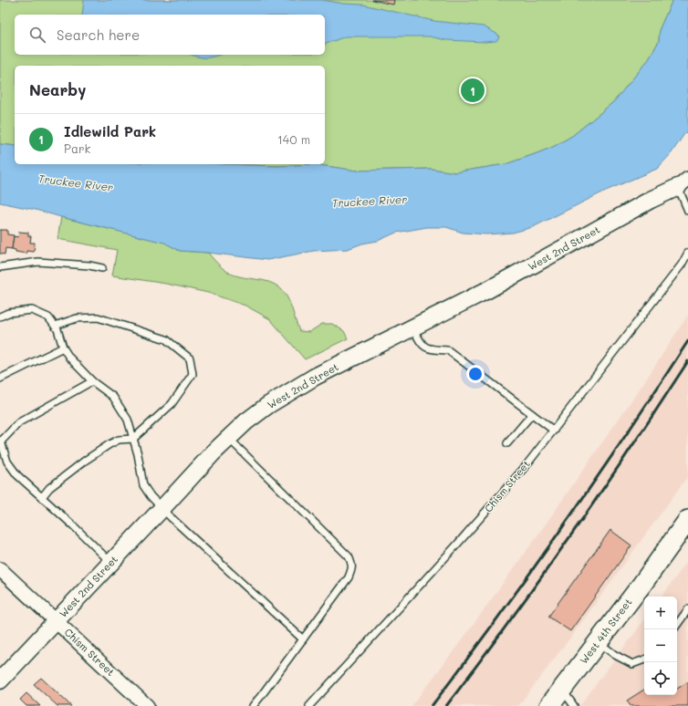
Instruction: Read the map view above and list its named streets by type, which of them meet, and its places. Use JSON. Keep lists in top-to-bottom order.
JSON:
{
  "streets": {
    "main road": ["West 4th Street"],
    "street": ["West 2nd Street", "Chism Street"]
  },
  "crossings": [
    ["West 2nd Street", "Chism Street"]
  ],
  "water": ["Truckee River"],
  "page": {
    "search": "Search here",
    "heading": "Nearby",
    "pins": "1",
    "list": [
      {
        "mark": "1",
        "name": "Idlewild Park",
        "note": "Park",
        "value": "140 m"
      }
    ],
    "map_buttons": ["+", "−"]
  }
}
